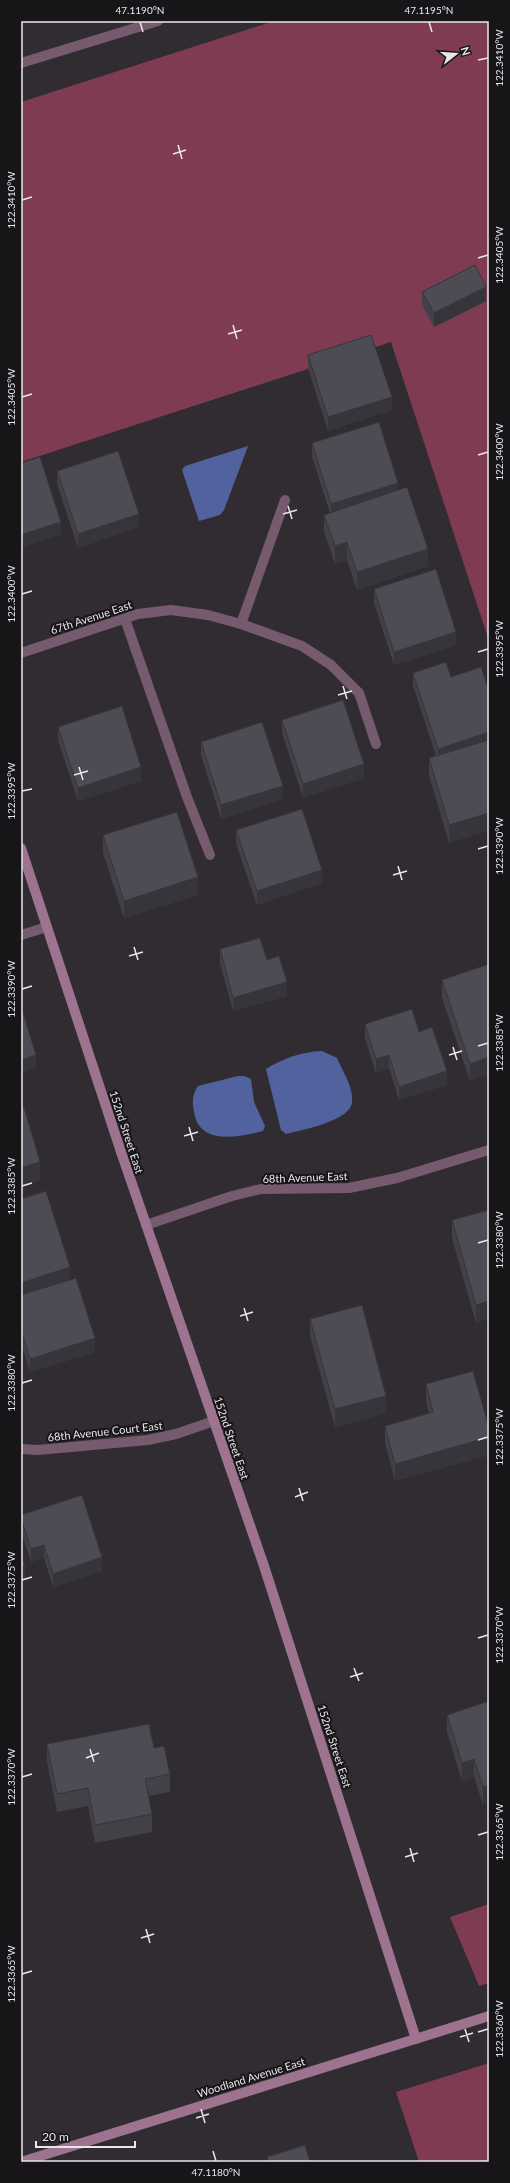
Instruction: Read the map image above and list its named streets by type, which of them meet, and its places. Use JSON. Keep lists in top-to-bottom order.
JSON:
{
  "streets": {
    "street": [
      "67th Avenue East",
      "152nd Street East",
      "68th Avenue East",
      "68th Avenue Court East",
      "Woodland Avenue East"
    ]
  },
  "crossings": [
    ["152nd Street East", "68th Avenue East"],
    ["152nd Street East", "68th Avenue Court East"],
    ["152nd Street East", "Woodland Avenue East"]
  ],
  "scale_bar": "20 m",
  "north": "right",
  "coordinates": [
    "47.1190°N",
    "47.1195°N",
    "122.3410°W",
    "122.3405°W",
    "122.3400°W",
    "122.3395°W",
    "122.3390°W",
    "122.3385°W",
    "122.3380°W",
    "122.3375°W",
    "122.3370°W",
    "122.3365°W",
    "122.3360°W",
    "47.1180°N"
  ]
}
